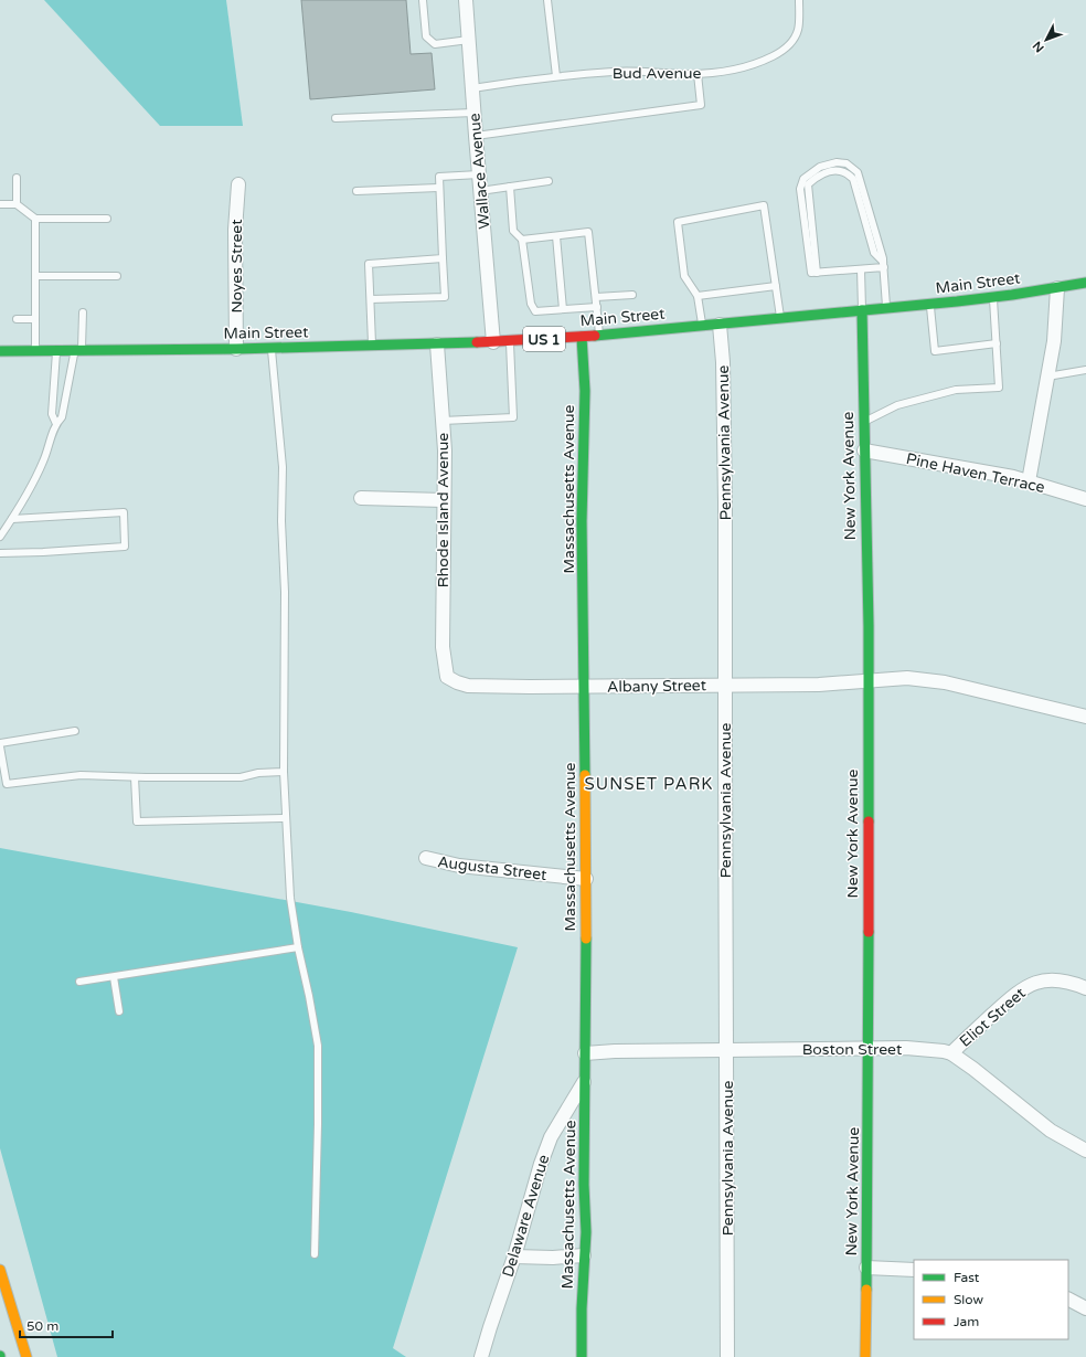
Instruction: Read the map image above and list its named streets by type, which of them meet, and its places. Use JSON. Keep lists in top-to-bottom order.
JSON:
{
  "streets": {
    "main road": [
      "Main Street",
      "US 1",
      "New York Avenue",
      "Massachusetts Avenue"
    ],
    "street": [
      "Wallace Avenue",
      "Noyes Street",
      "Pennsylvania Avenue",
      "Pine Haven Terrace",
      "Rhode Island Avenue",
      "Albany Street",
      "Augusta Street",
      "Eliot Street",
      "Boston Street",
      "Delaware Avenue"
    ],
    "lane": ["Bud Avenue"]
  },
  "crossings": [
    ["Bud Avenue", "Wallace Avenue"],
    ["Wallace Avenue", "Main Street"],
    ["Noyes Street", "Main Street"],
    ["Main Street", "Pennsylvania Avenue"],
    ["Main Street", "New York Avenue"],
    ["Main Street", "Massachusetts Avenue"],
    ["Main Street", "Rhode Island Avenue"],
    ["Pennsylvania Avenue", "Albany Street"],
    ["Pennsylvania Avenue", "Boston Street"],
    ["Pine Haven Terrace", "New York Avenue"],
    ["New York Avenue", "Albany Street"],
    ["New York Avenue", "Boston Street"],
    ["Massachusetts Avenue", "Albany Street"],
    ["Massachusetts Avenue", "Augusta Street"],
    ["Massachusetts Avenue", "Boston Street"],
    ["Massachusetts Avenue", "Delaware Avenue"],
    ["Rhode Island Avenue", "Albany Street"],
    ["Eliot Street", "Boston Street"]
  ],
  "districts": ["SUNSET PARK"],
  "legend": ["Fast", "Slow", "Jam"],
  "scale_bar": "50 m",
  "north": "bottom left"
}
